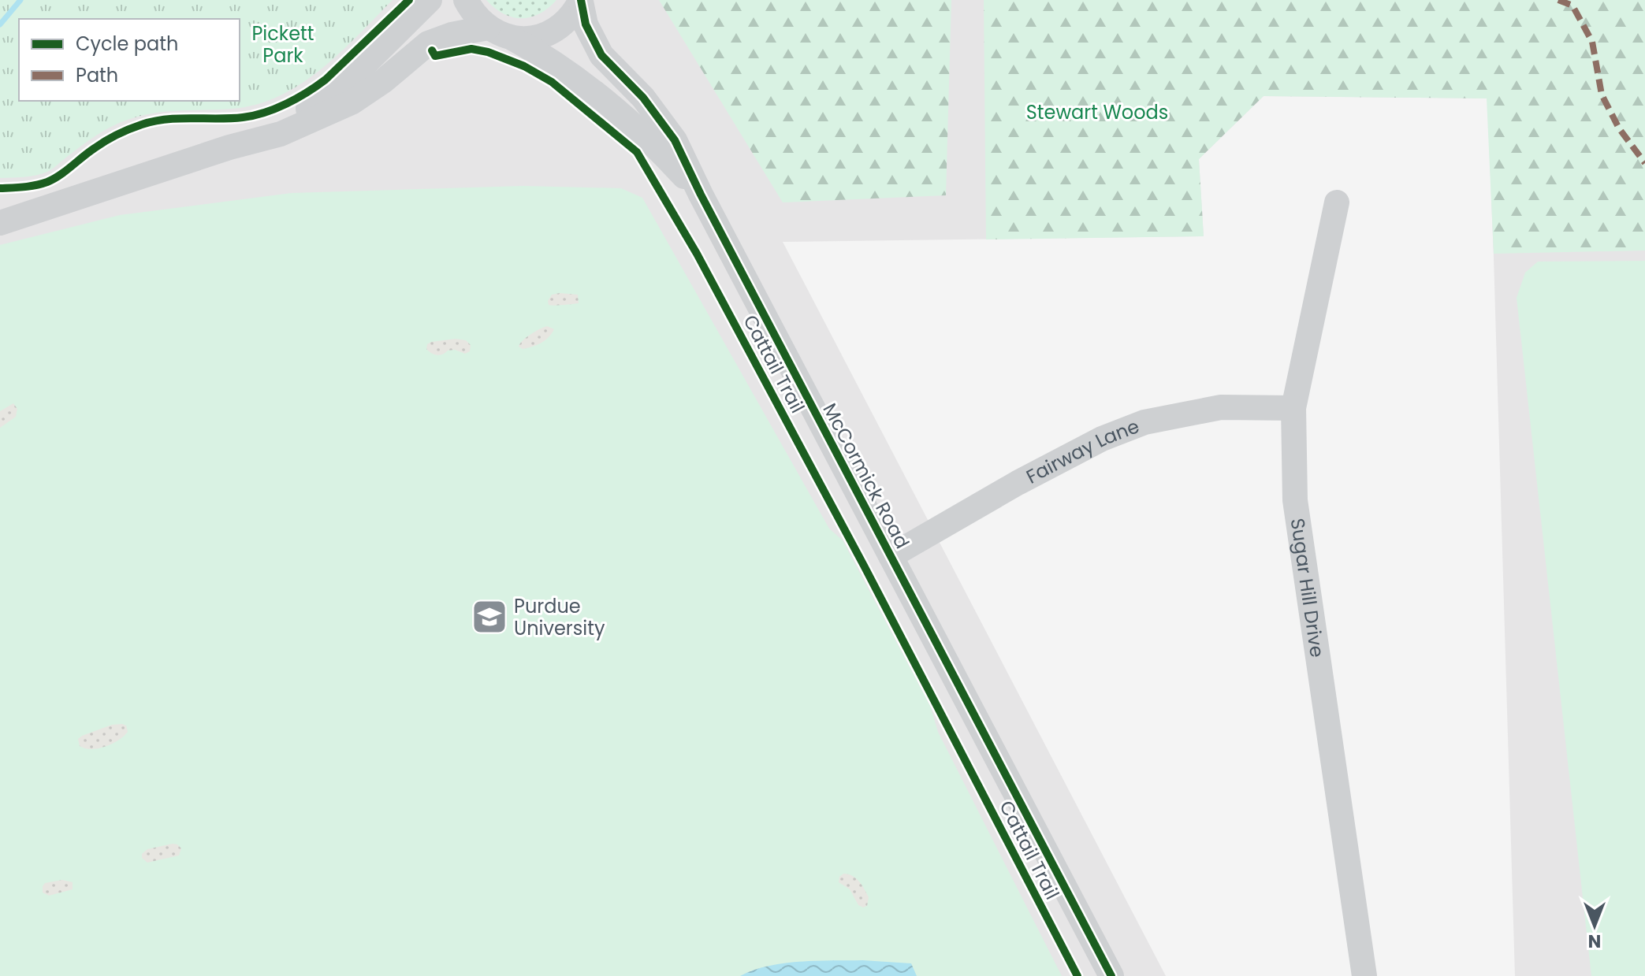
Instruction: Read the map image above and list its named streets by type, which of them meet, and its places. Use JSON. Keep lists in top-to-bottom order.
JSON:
{
  "streets": {
    "street": ["Fairway Lane", "McCormick Road", "Sugar Hill Drive"],
    "cycle path": ["Cattail Trail"]
  },
  "crossings": [
    ["Fairway Lane", "McCormick Road"],
    ["Fairway Lane", "Sugar Hill Drive"]
  ],
  "parks": ["Pickett Park", "Stewart Woods"],
  "places": {
    "school or university": ["Purdue University"]
  },
  "legend": ["Cycle path", "Path"],
  "north": "bottom"
}
